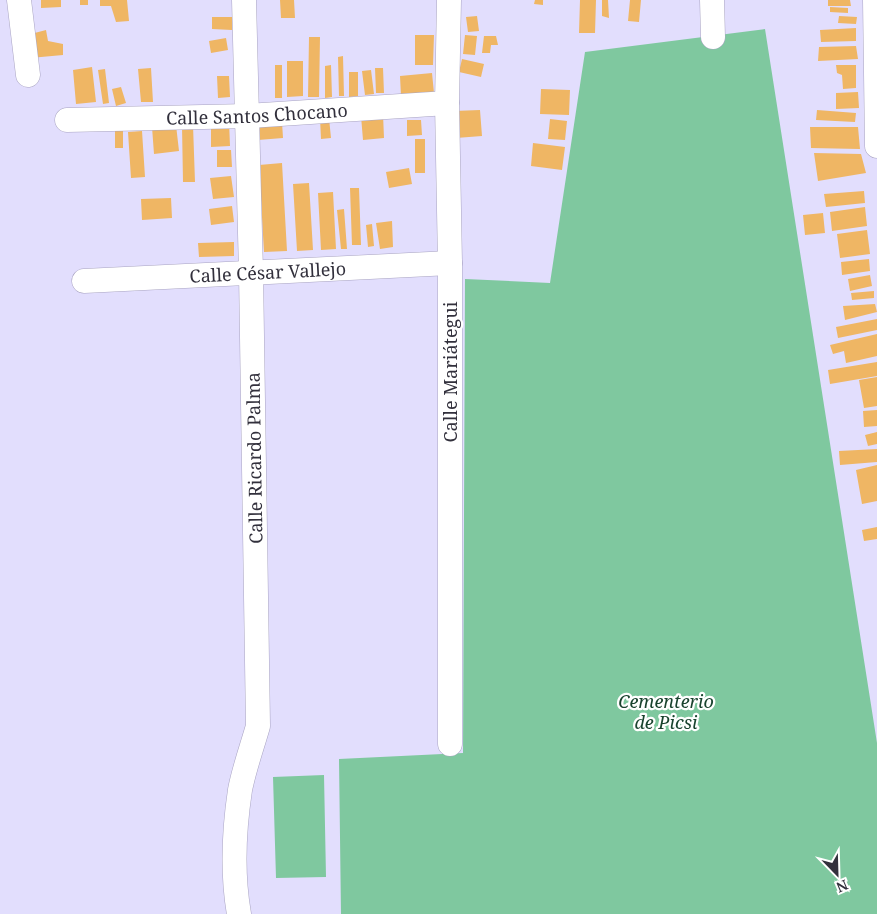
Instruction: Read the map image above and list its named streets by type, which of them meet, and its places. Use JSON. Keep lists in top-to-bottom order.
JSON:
{
  "streets": {
    "street": [
      "Calle Santos Chocano",
      "Calle César Vallejo",
      "Calle Mariátegui",
      "Calle Ricardo Palma"
    ]
  },
  "crossings": [
    ["Calle Santos Chocano", "Calle Mariátegui"],
    ["Calle Santos Chocano", "Calle Ricardo Palma"],
    ["Calle César Vallejo", "Calle Mariátegui"],
    ["Calle César Vallejo", "Calle Ricardo Palma"]
  ],
  "parks": ["Cementerio de Picsi"],
  "north": "bottom right"
}
